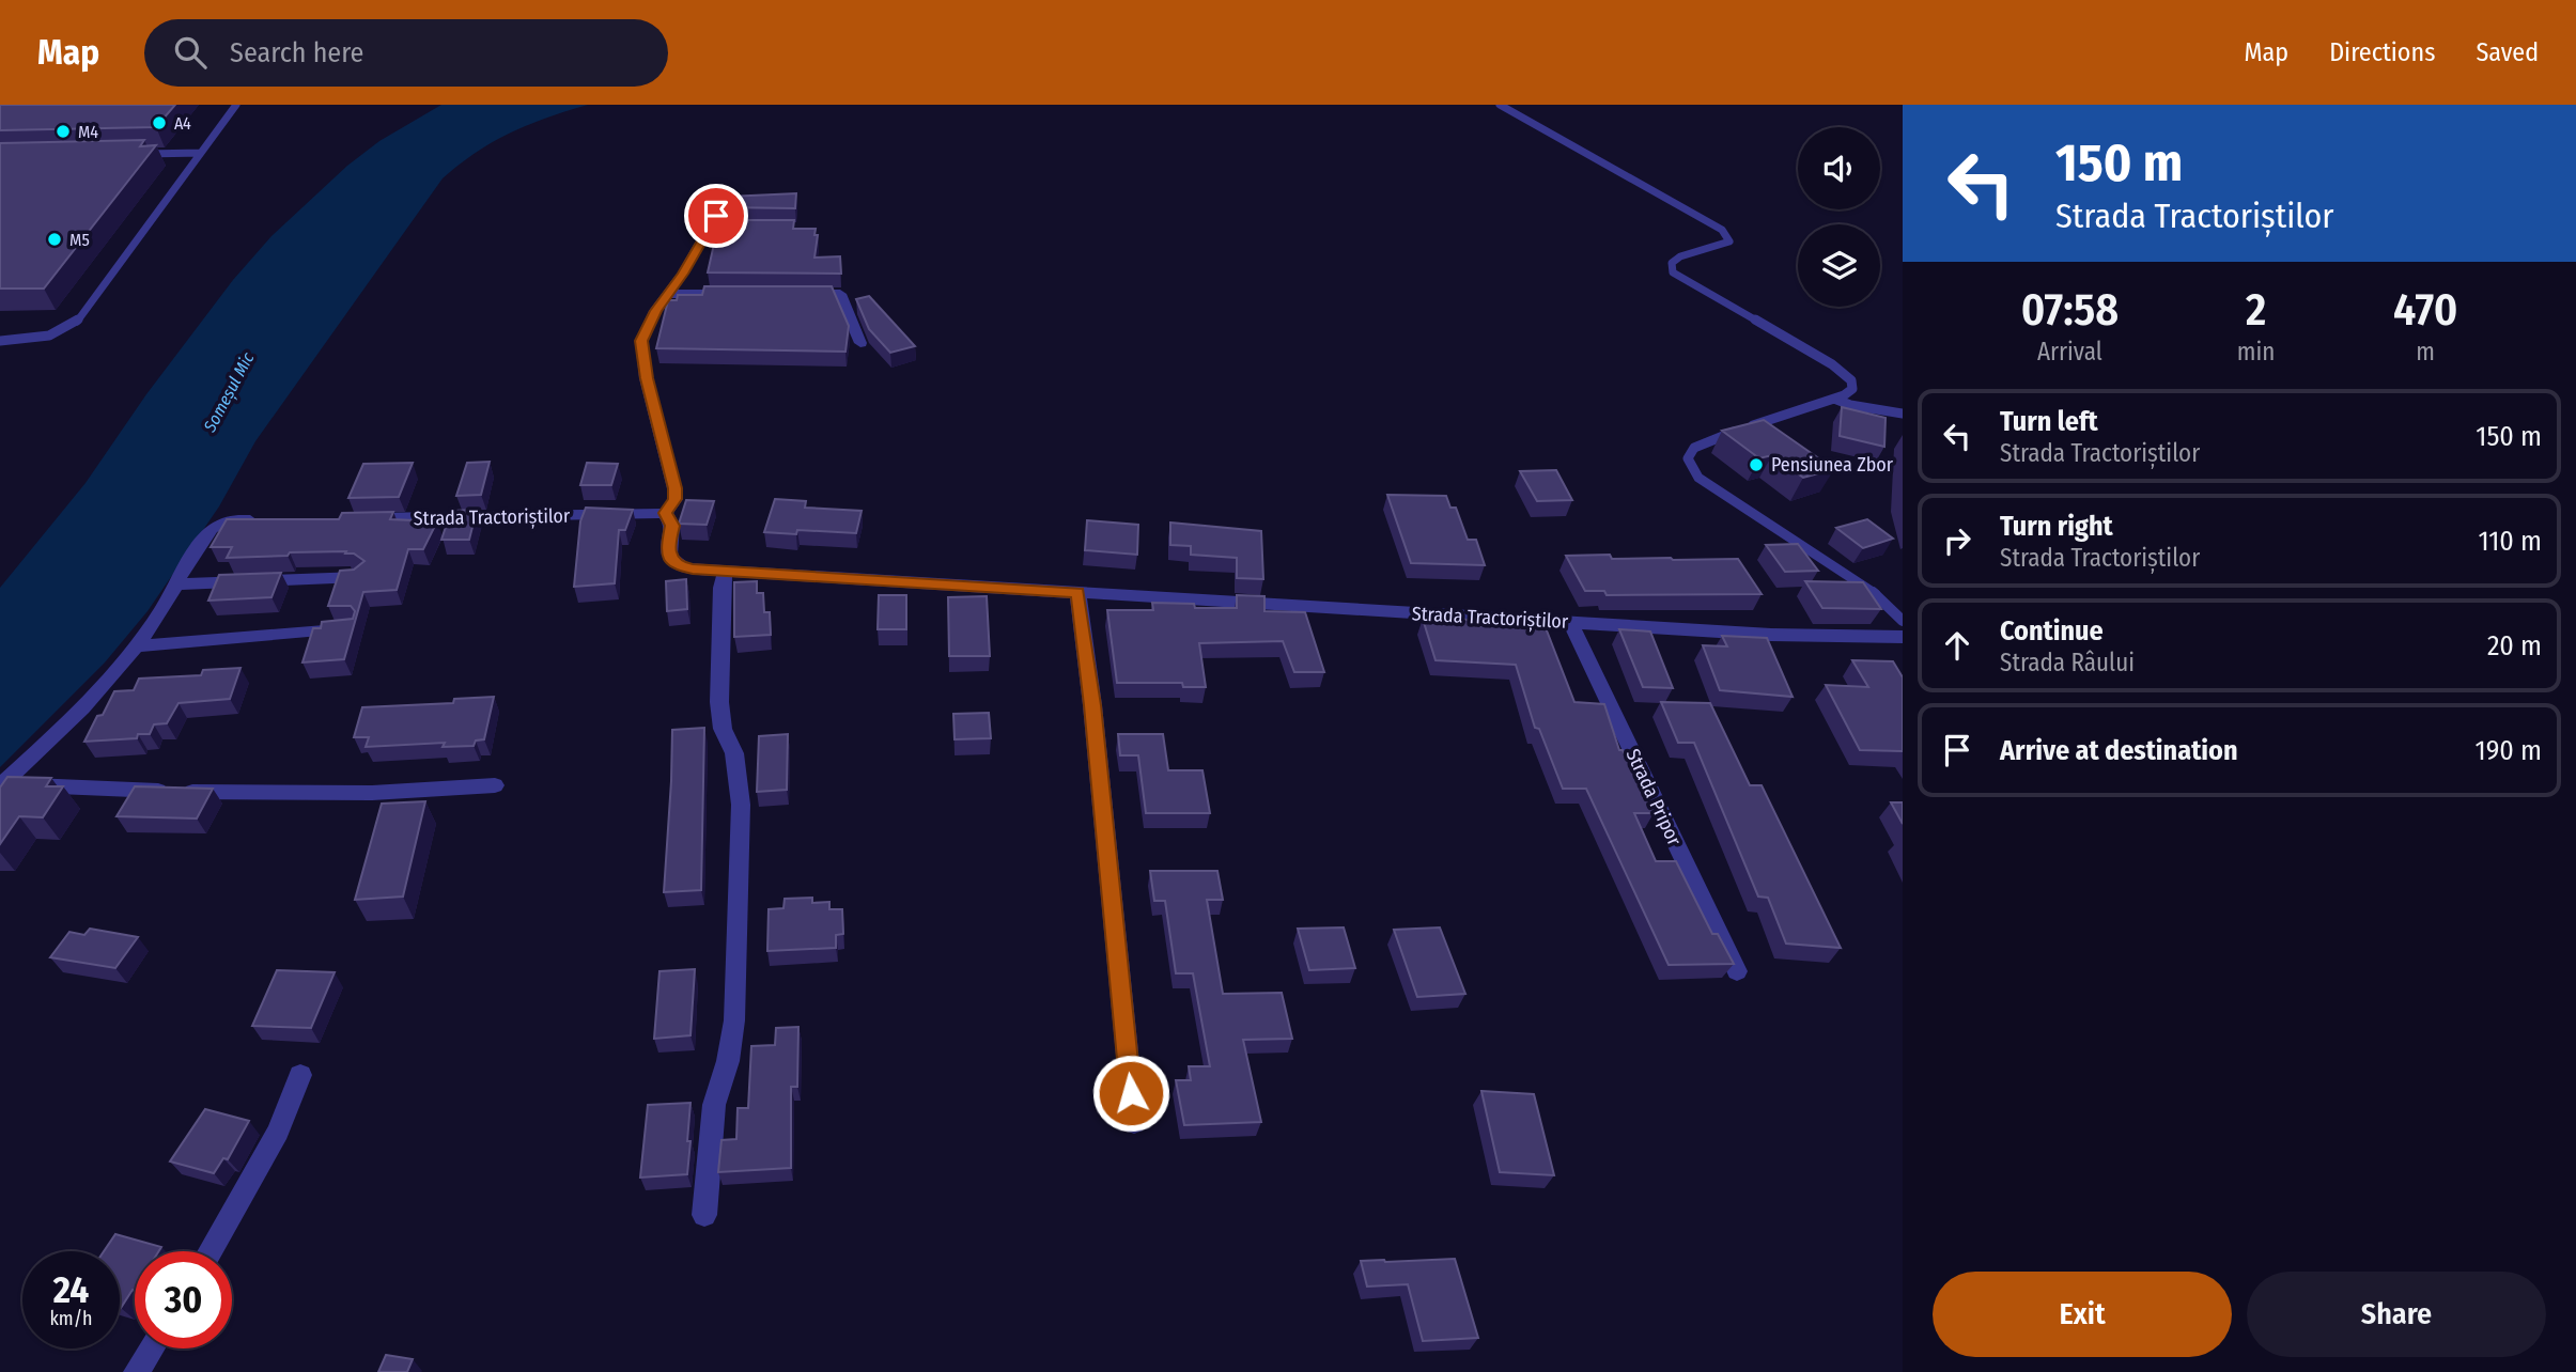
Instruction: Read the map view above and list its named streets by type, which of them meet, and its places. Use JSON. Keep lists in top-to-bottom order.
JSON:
{
  "streets": {
    "street": ["Strada Tractoriștilor", "Strada Pripor"]
  },
  "crossings": [
    ["Strada Tractoriștilor", "Strada Pripor"]
  ],
  "water": ["Someșul Mic"],
  "places": [
    "A4",
    "M4",
    "M5",
    "Pensiunea Zbor"
  ],
  "page": {
    "header": "Map",
    "search": "Search here",
    "nav": ["Map", "Directions", "Saved"],
    "turn": ["150 m", "Strada Tractoriștilor"],
    "eta": [
      "07:58",
      "Arrival",
      "2",
      "min",
      "470",
      "m"
    ],
    "list": [
      {
        "name": "Turn left",
        "note": "Strada Tractoriștilor",
        "value": "150 m"
      },
      {
        "name": "Turn right",
        "note": "Strada Tractoriștilor",
        "value": "110 m"
      },
      {
        "name": "Continue",
        "note": "Strada Râului",
        "value": "20 m"
      },
      {
        "name": "Arrive at destination",
        "value": "190 m"
      }
    ],
    "speed": "24 km/h",
    "limit": "30",
    "buttons": ["Exit", "Share"]
  }
}
